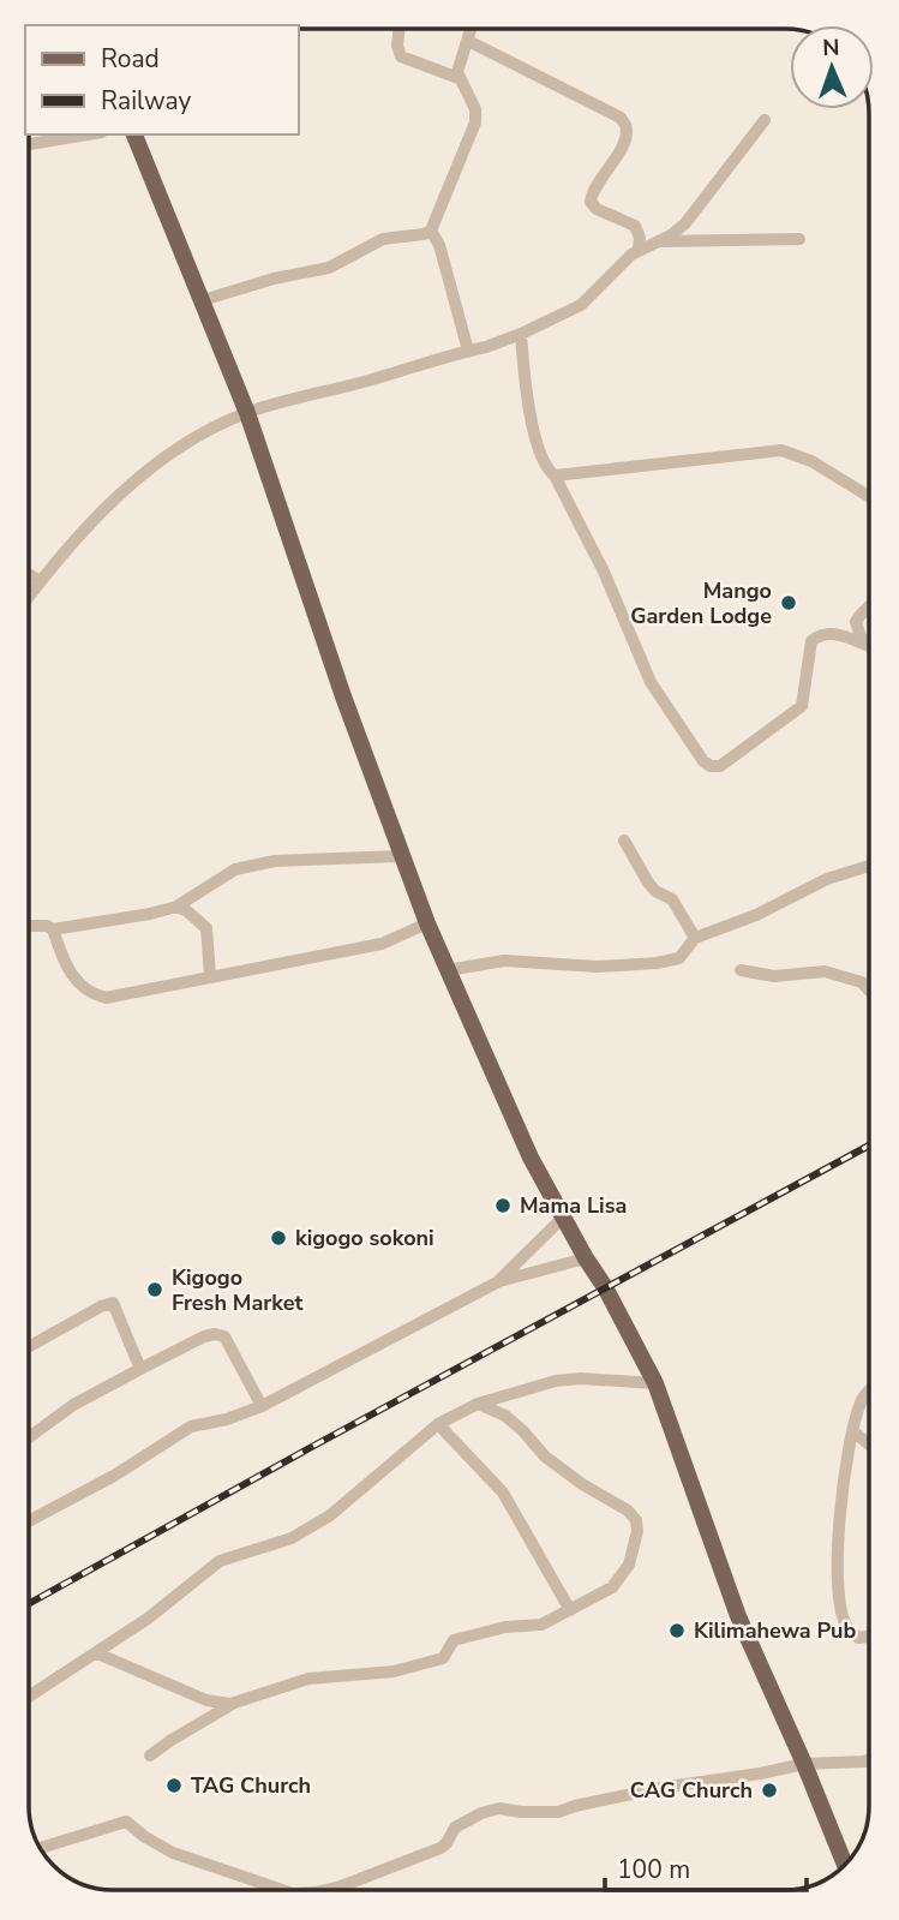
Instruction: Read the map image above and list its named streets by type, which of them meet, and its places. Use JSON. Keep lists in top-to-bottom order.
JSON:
{
  "places": [
    "Mango Garden Lodge",
    "Mama Lisa",
    "kigogo sokoni",
    "Kigogo Fresh Market",
    "Kilimahewa Pub",
    "TAG Church",
    "CAG Church"
  ],
  "legend": ["Road", "Railway"],
  "scale_bar": "100 m",
  "north": "top"
}
